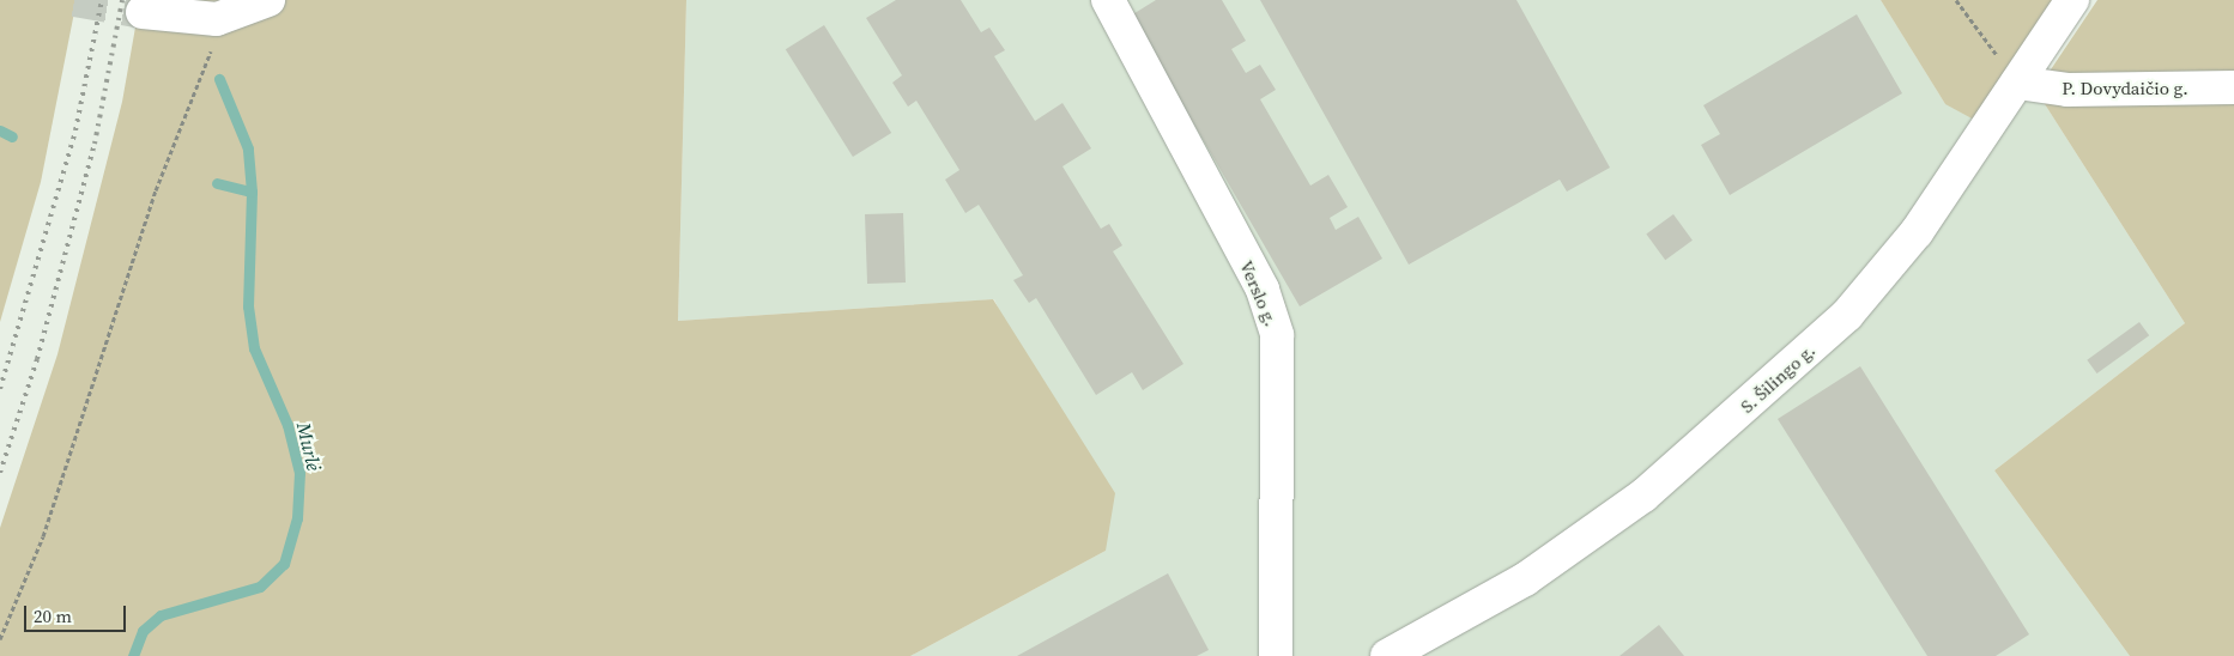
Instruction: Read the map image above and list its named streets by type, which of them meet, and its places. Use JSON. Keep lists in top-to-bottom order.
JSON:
{
  "streets": {
    "street": ["P. Dovydaičio g.", "Verslo g.", "S. Šilingo g."]
  },
  "crossings": [
    ["P. Dovydaičio g.", "S. Šilingo g."]
  ],
  "water": ["Murlė"],
  "scale_bar": "20 m"
}
